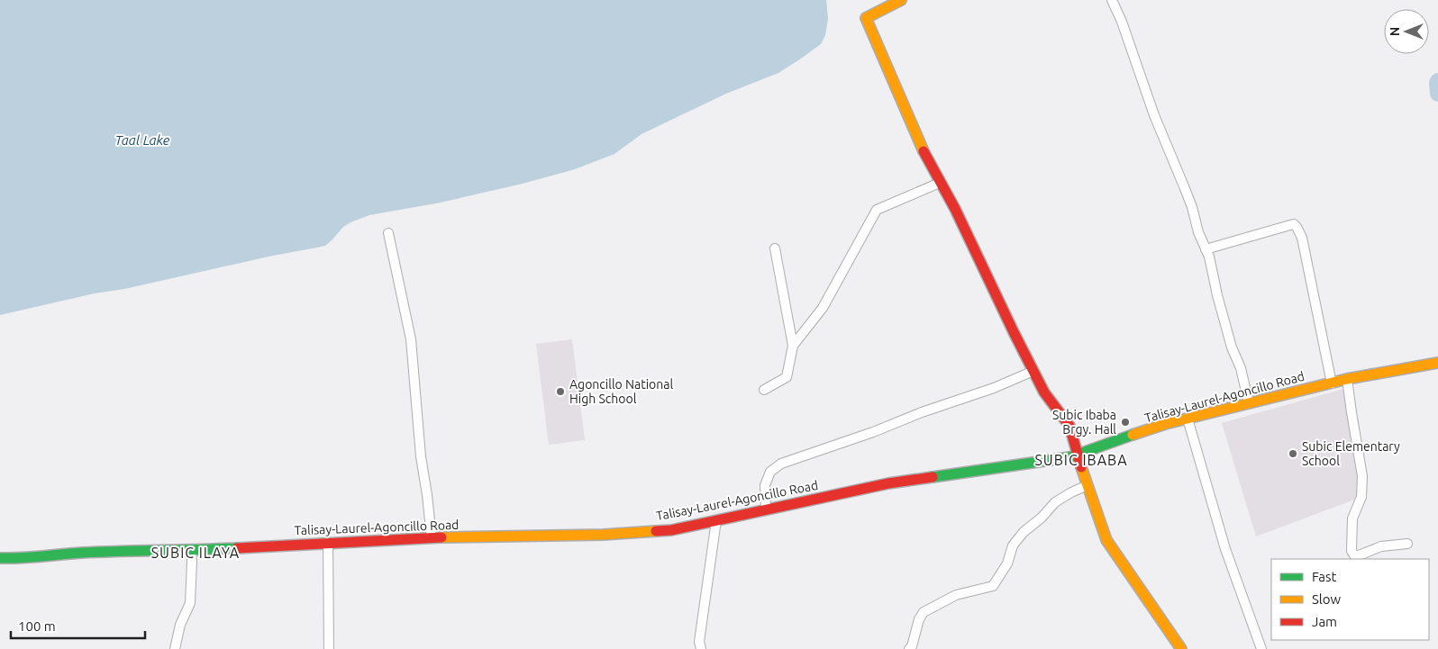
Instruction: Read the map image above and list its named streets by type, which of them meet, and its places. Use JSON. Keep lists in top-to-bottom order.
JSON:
{
  "streets": {
    "main road": ["Talisay-Laurel-Agoncillo Road"]
  },
  "districts": ["SUBIC IBABA", "SUBIC ILAYA"],
  "water": ["Taal Lake"],
  "places": ["Agoncillo National High School", "Subic Ibaba Brgy. Hall", "Subic Elementary School"],
  "legend": ["Fast", "Slow", "Jam"],
  "scale_bar": "100 m",
  "north": "left"
}
